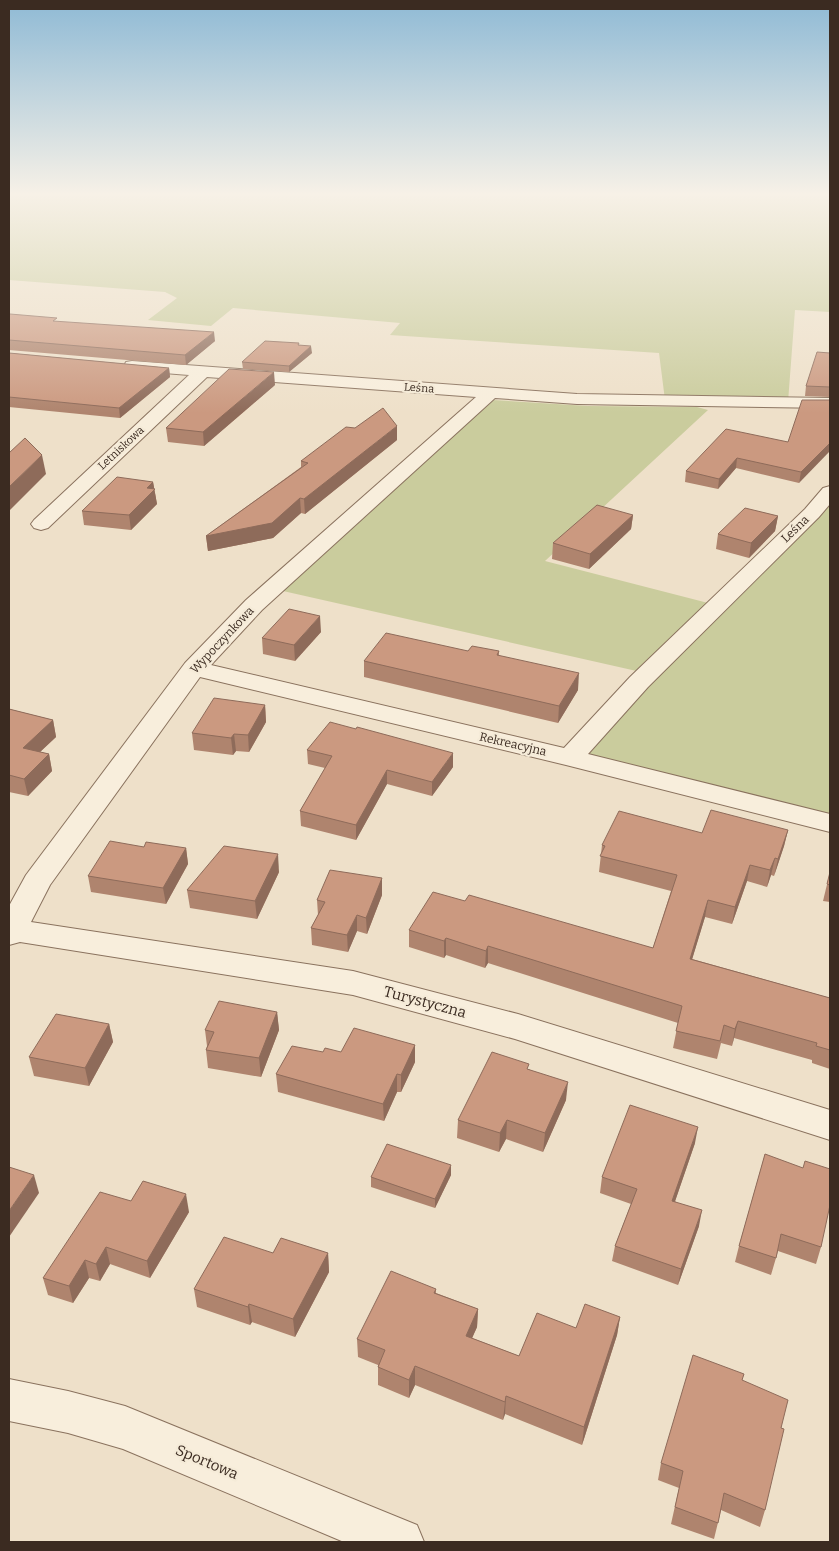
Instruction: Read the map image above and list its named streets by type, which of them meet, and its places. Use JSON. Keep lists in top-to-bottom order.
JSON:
{
  "streets": {
    "street": [
      "Leśna",
      "Letniskowa",
      "Wypoczynkowa",
      "Rekreacyjna",
      "Turystyczna",
      "Sportowa"
    ]
  },
  "crossings": [
    ["Leśna", "Letniskowa"],
    ["Leśna", "Wypoczynkowa"],
    ["Leśna", "Rekreacyjna"],
    ["Wypoczynkowa", "Rekreacyjna"],
    ["Wypoczynkowa", "Turystyczna"]
  ]
}
